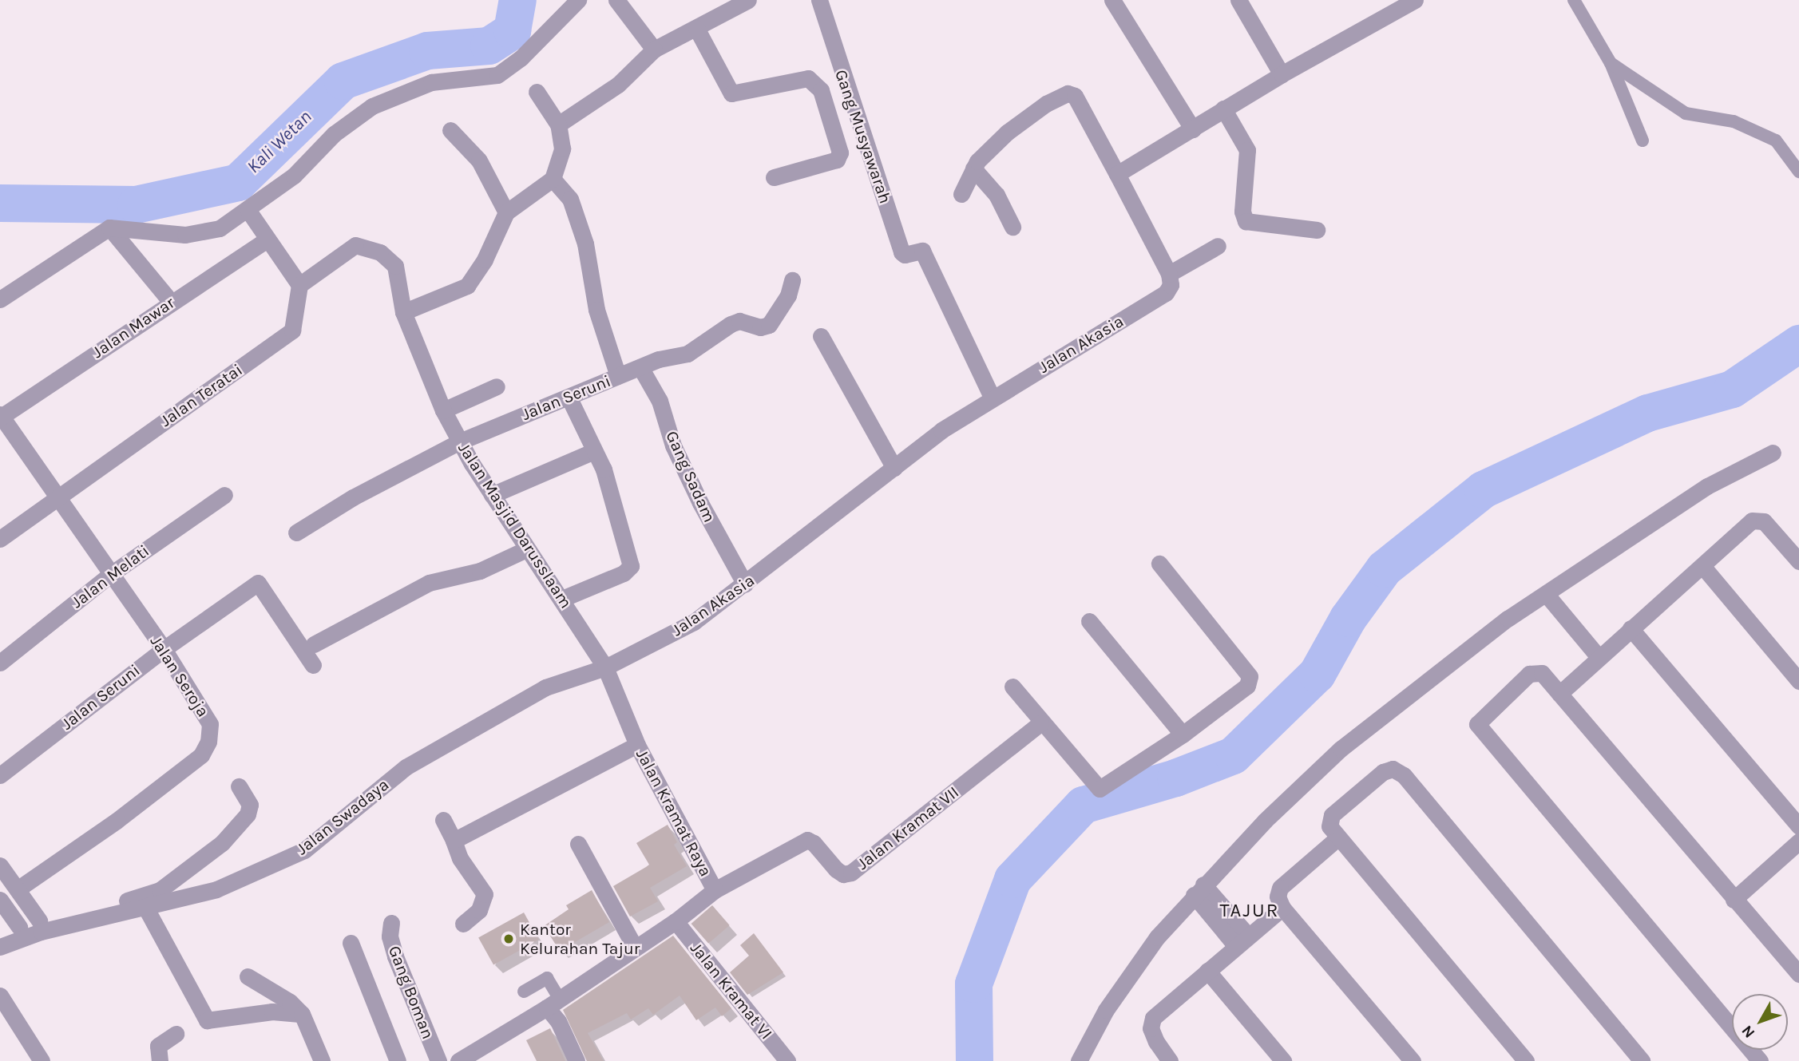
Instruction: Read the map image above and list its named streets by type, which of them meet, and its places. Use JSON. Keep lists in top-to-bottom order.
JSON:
{
  "streets": {
    "street": [
      "Gang Musyawarah",
      "Jalan Mawar",
      "Jalan Akasia",
      "Jalan Teratai",
      "Jalan Seruni",
      "Gang Sadam",
      "Jalan Masjid Darusslaam",
      "Jalan Melati",
      "Jalan Seroja",
      "Jalan Kramat Raya",
      "Jalan Swadaya",
      "Jalan Kramat VII",
      "Jalan Kramat VI",
      "Gang Boman"
    ]
  },
  "crossings": [
    ["Gang Musyawarah", "Jalan Akasia"],
    ["Jalan Mawar", "Jalan Seroja"],
    ["Jalan Akasia", "Gang Sadam"],
    ["Jalan Akasia", "Jalan Masjid Darusslaam"],
    ["Jalan Akasia", "Jalan Kramat Raya"],
    ["Jalan Akasia", "Jalan Swadaya"],
    ["Jalan Teratai", "Jalan Masjid Darusslaam"],
    ["Jalan Teratai", "Jalan Seroja"],
    ["Jalan Seruni", "Gang Sadam"],
    ["Jalan Seruni", "Jalan Masjid Darusslaam"],
    ["Jalan Seruni", "Jalan Seroja"],
    ["Jalan Masjid Darusslaam", "Jalan Kramat Raya"],
    ["Jalan Masjid Darusslaam", "Jalan Swadaya"],
    ["Jalan Melati", "Jalan Seroja"],
    ["Jalan Kramat Raya", "Jalan Swadaya"],
    ["Jalan Kramat Raya", "Jalan Kramat VII"],
    ["Jalan Kramat Raya", "Jalan Kramat VI"]
  ],
  "districts": ["TAJUR"],
  "water": ["Kali Wetan"],
  "places": ["Kantor Kelurahan Tajur"],
  "north": "bottom left"
}
